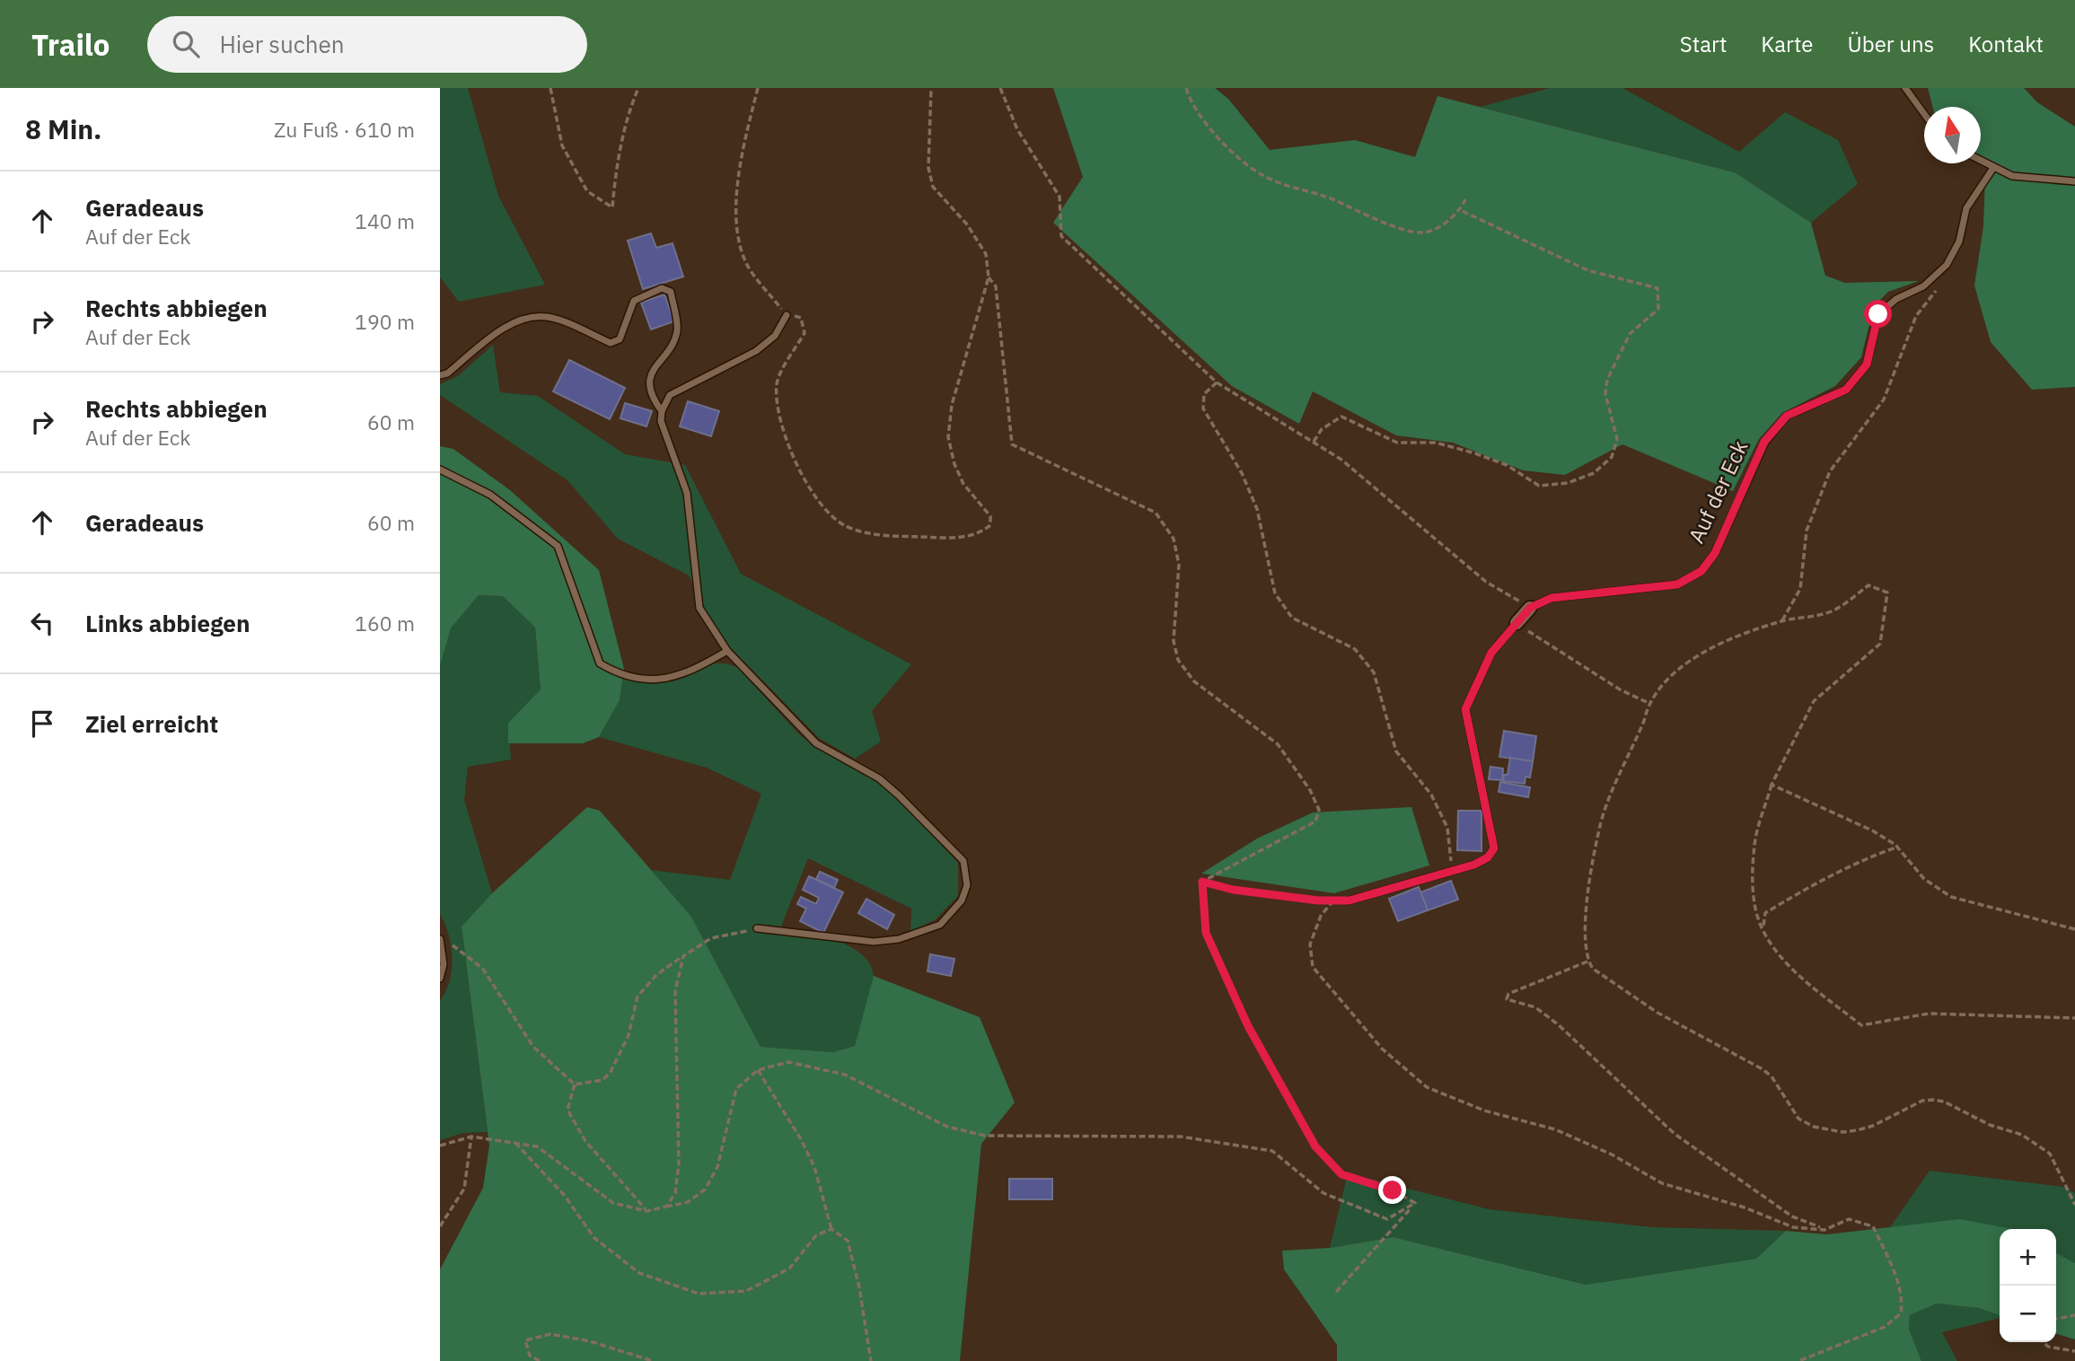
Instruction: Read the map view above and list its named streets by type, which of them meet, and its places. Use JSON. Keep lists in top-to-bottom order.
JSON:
{
  "streets": {
    "street": ["Auf der Eck"]
  },
  "north": "top",
  "page": {
    "header": "Trailo",
    "search": "Hier suchen",
    "nav": [
      "Start",
      "Karte",
      "Über uns",
      "Kontakt"
    ],
    "heading": ["8 Min.", "Zu Fuß · 610 m"],
    "list": [
      ["Geradeaus", "Auf der Eck", "140 m"],
      ["Rechts abbiegen", "Auf der Eck", "190 m"],
      ["Rechts abbiegen", "Auf der Eck", "60 m"],
      ["Geradeaus", "60 m"],
      ["Links abbiegen", "160 m"],
      "Ziel erreicht"
    ],
    "map_buttons": ["+", "−"]
  }
}
